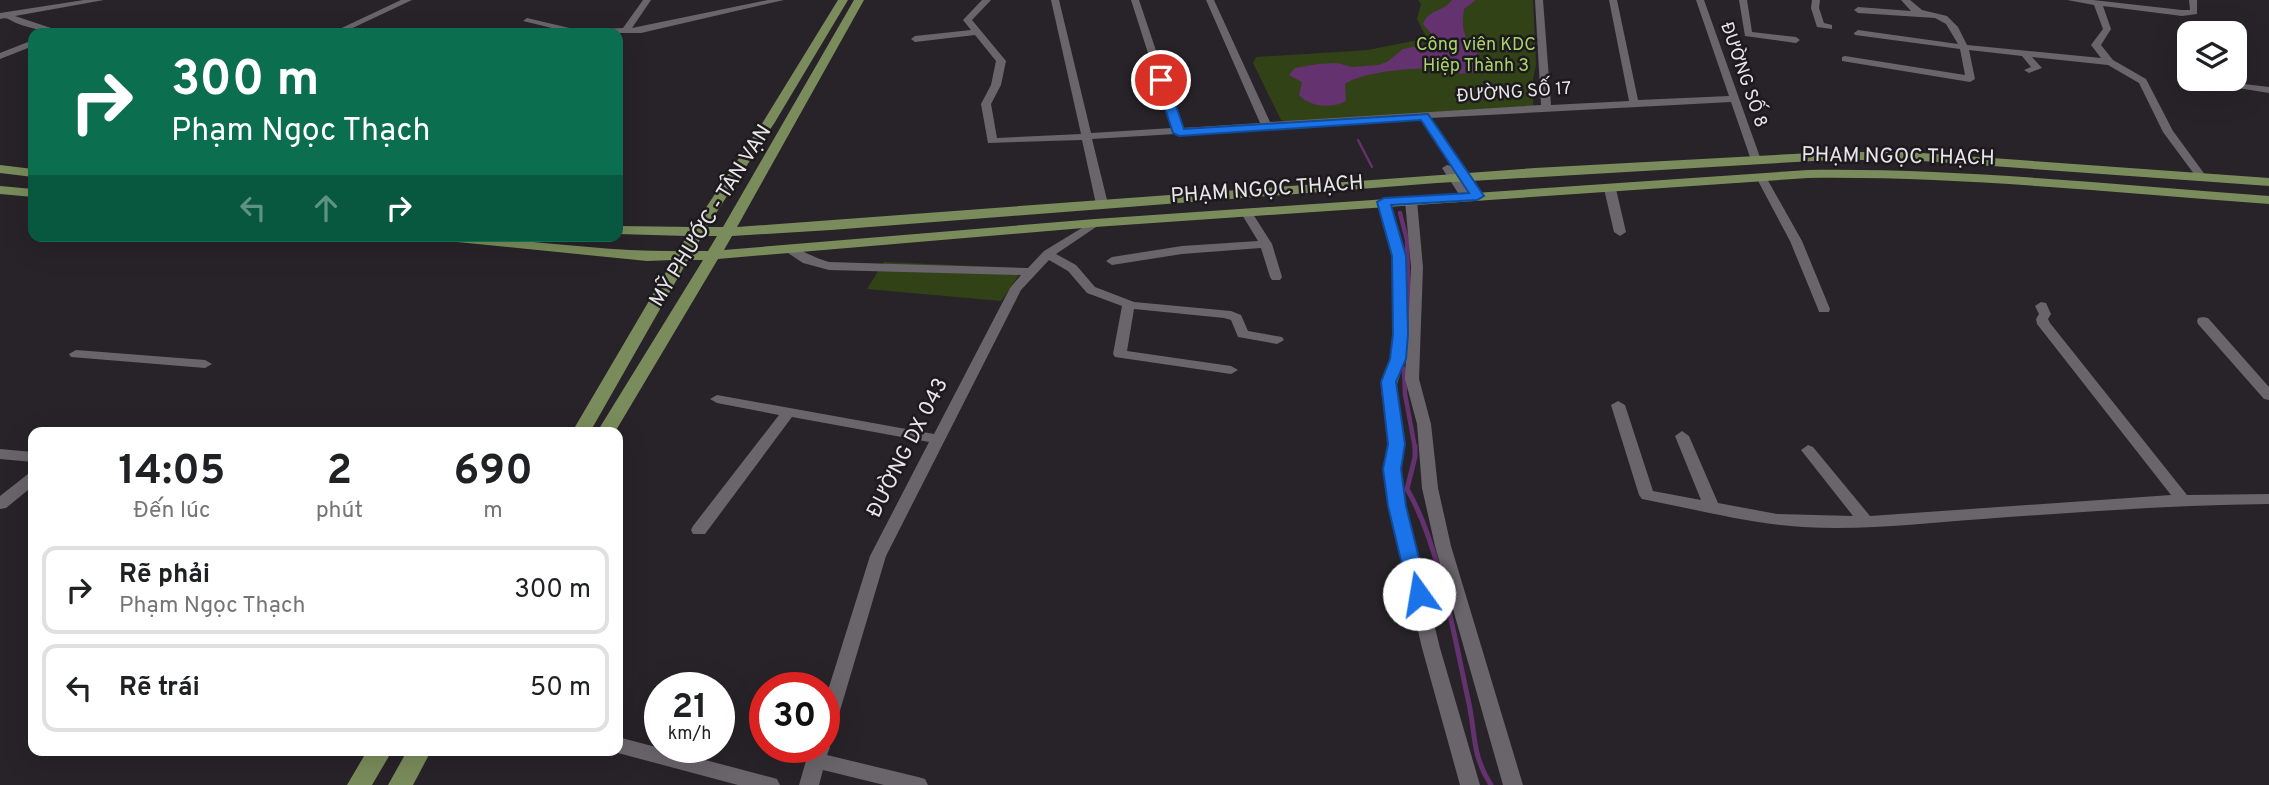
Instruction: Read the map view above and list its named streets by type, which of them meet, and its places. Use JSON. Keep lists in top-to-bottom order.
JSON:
{
  "streets": {
    "main road": ["PHẠM NGỌC THẠCH", "MỸ PHƯỚC - TÂN VẠN"],
    "street": ["ĐƯỜNG SỐ 8", "ĐƯỜNG SỐ 17", "ĐƯỜNG DX 043"]
  },
  "crossings": [
    ["ĐƯỜNG SỐ 8", "ĐƯỜNG SỐ 17"],
    ["ĐƯỜNG SỐ 8", "PHẠM NGỌC THẠCH"],
    ["PHẠM NGỌC THẠCH", "MỸ PHƯỚC - TÂN VẠN"],
    ["PHẠM NGỌC THẠCH", "ĐƯỜNG DX 043"]
  ],
  "parks": ["Công viên KDC Hiệp Thành 3"],
  "page": {
    "turn": ["300 m", "Phạm Ngọc Thạch"],
    "eta": [
      "14:05",
      "Đến lúc",
      "2",
      "phút",
      "690",
      "m"
    ],
    "list": [
      {
        "name": "Rẽ phải",
        "note": "Phạm Ngọc Thạch",
        "value": "300 m"
      },
      {
        "name": "Rẽ trái",
        "value": "50 m"
      }
    ],
    "speed": "21 km/h",
    "limit": "30"
  }
}
